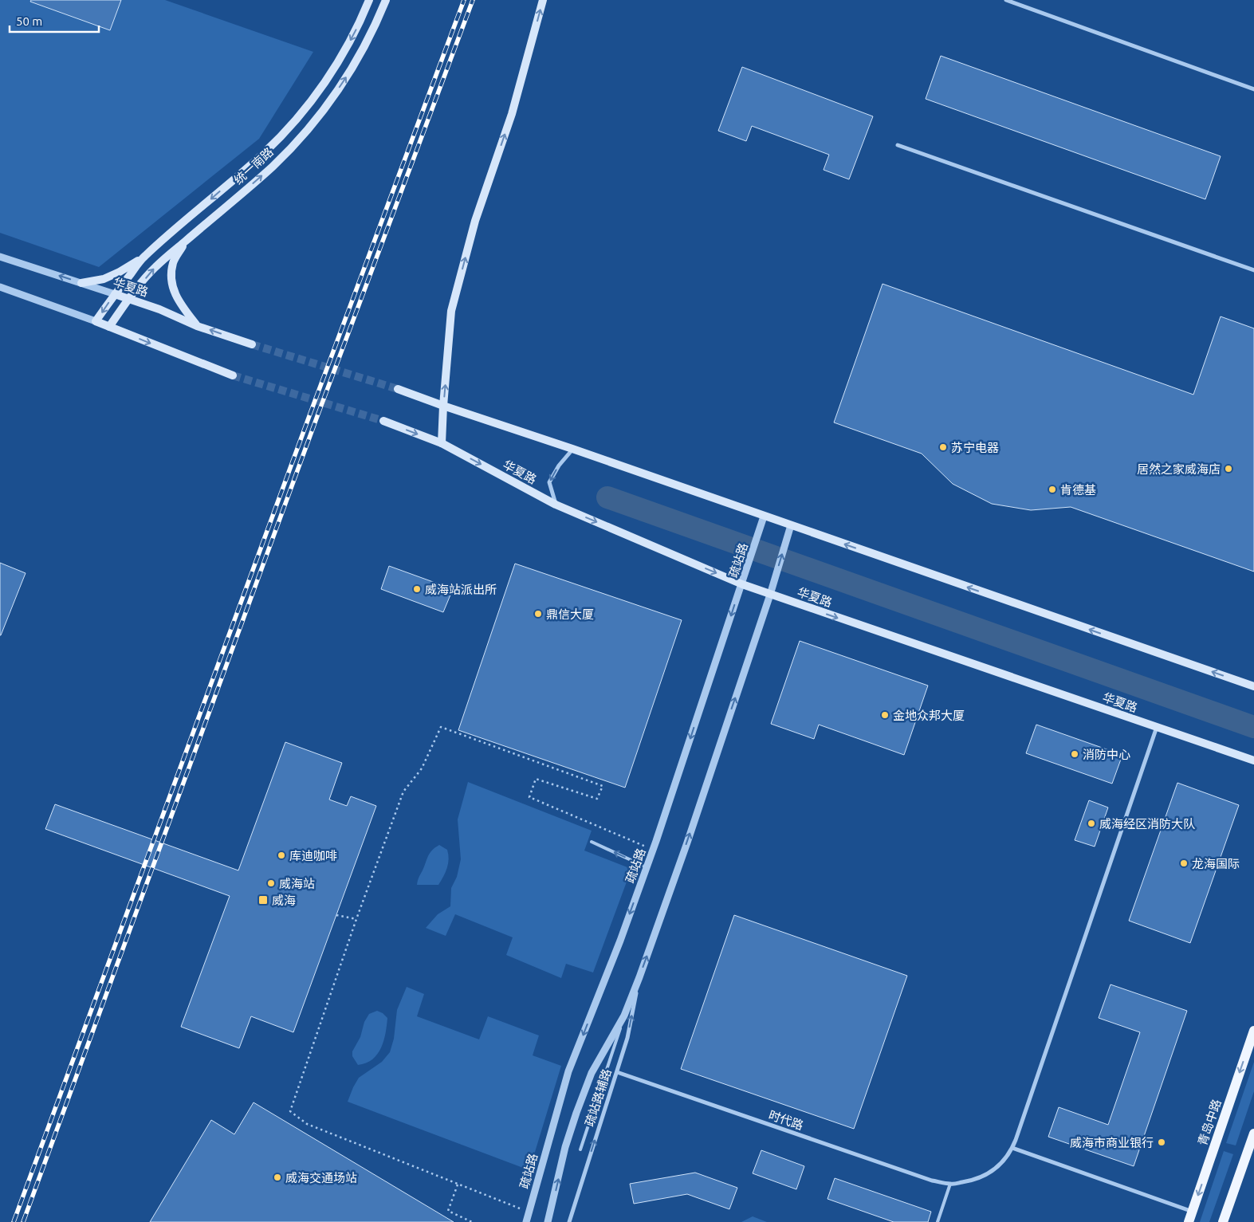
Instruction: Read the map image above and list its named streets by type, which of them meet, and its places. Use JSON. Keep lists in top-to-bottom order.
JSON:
{
  "streets": {
    "main road": ["统一南路", "华夏路", "青岛中路"],
    "street": ["疏站路", "疏站路辅路", "时代路"]
  },
  "crossings": [
    ["统一南路", "华夏路"],
    ["华夏路", "疏站路"],
    ["华夏路", "时代路"],
    ["疏站路辅路", "时代路"]
  ],
  "places": {
    "other": [
      "苏宁电器",
      "居然之家威海店",
      "肯德基",
      "威海站派出所",
      "鼎信大厦",
      "金地众邦大厦",
      "消防中心",
      "威海经区消防大队",
      "库迪咖啡",
      "龙海国际",
      "威海站",
      "威海市商业银行",
      "威海交通场站"
    ],
    "transit": ["威海"]
  },
  "scale_bar": "50 m"
}
